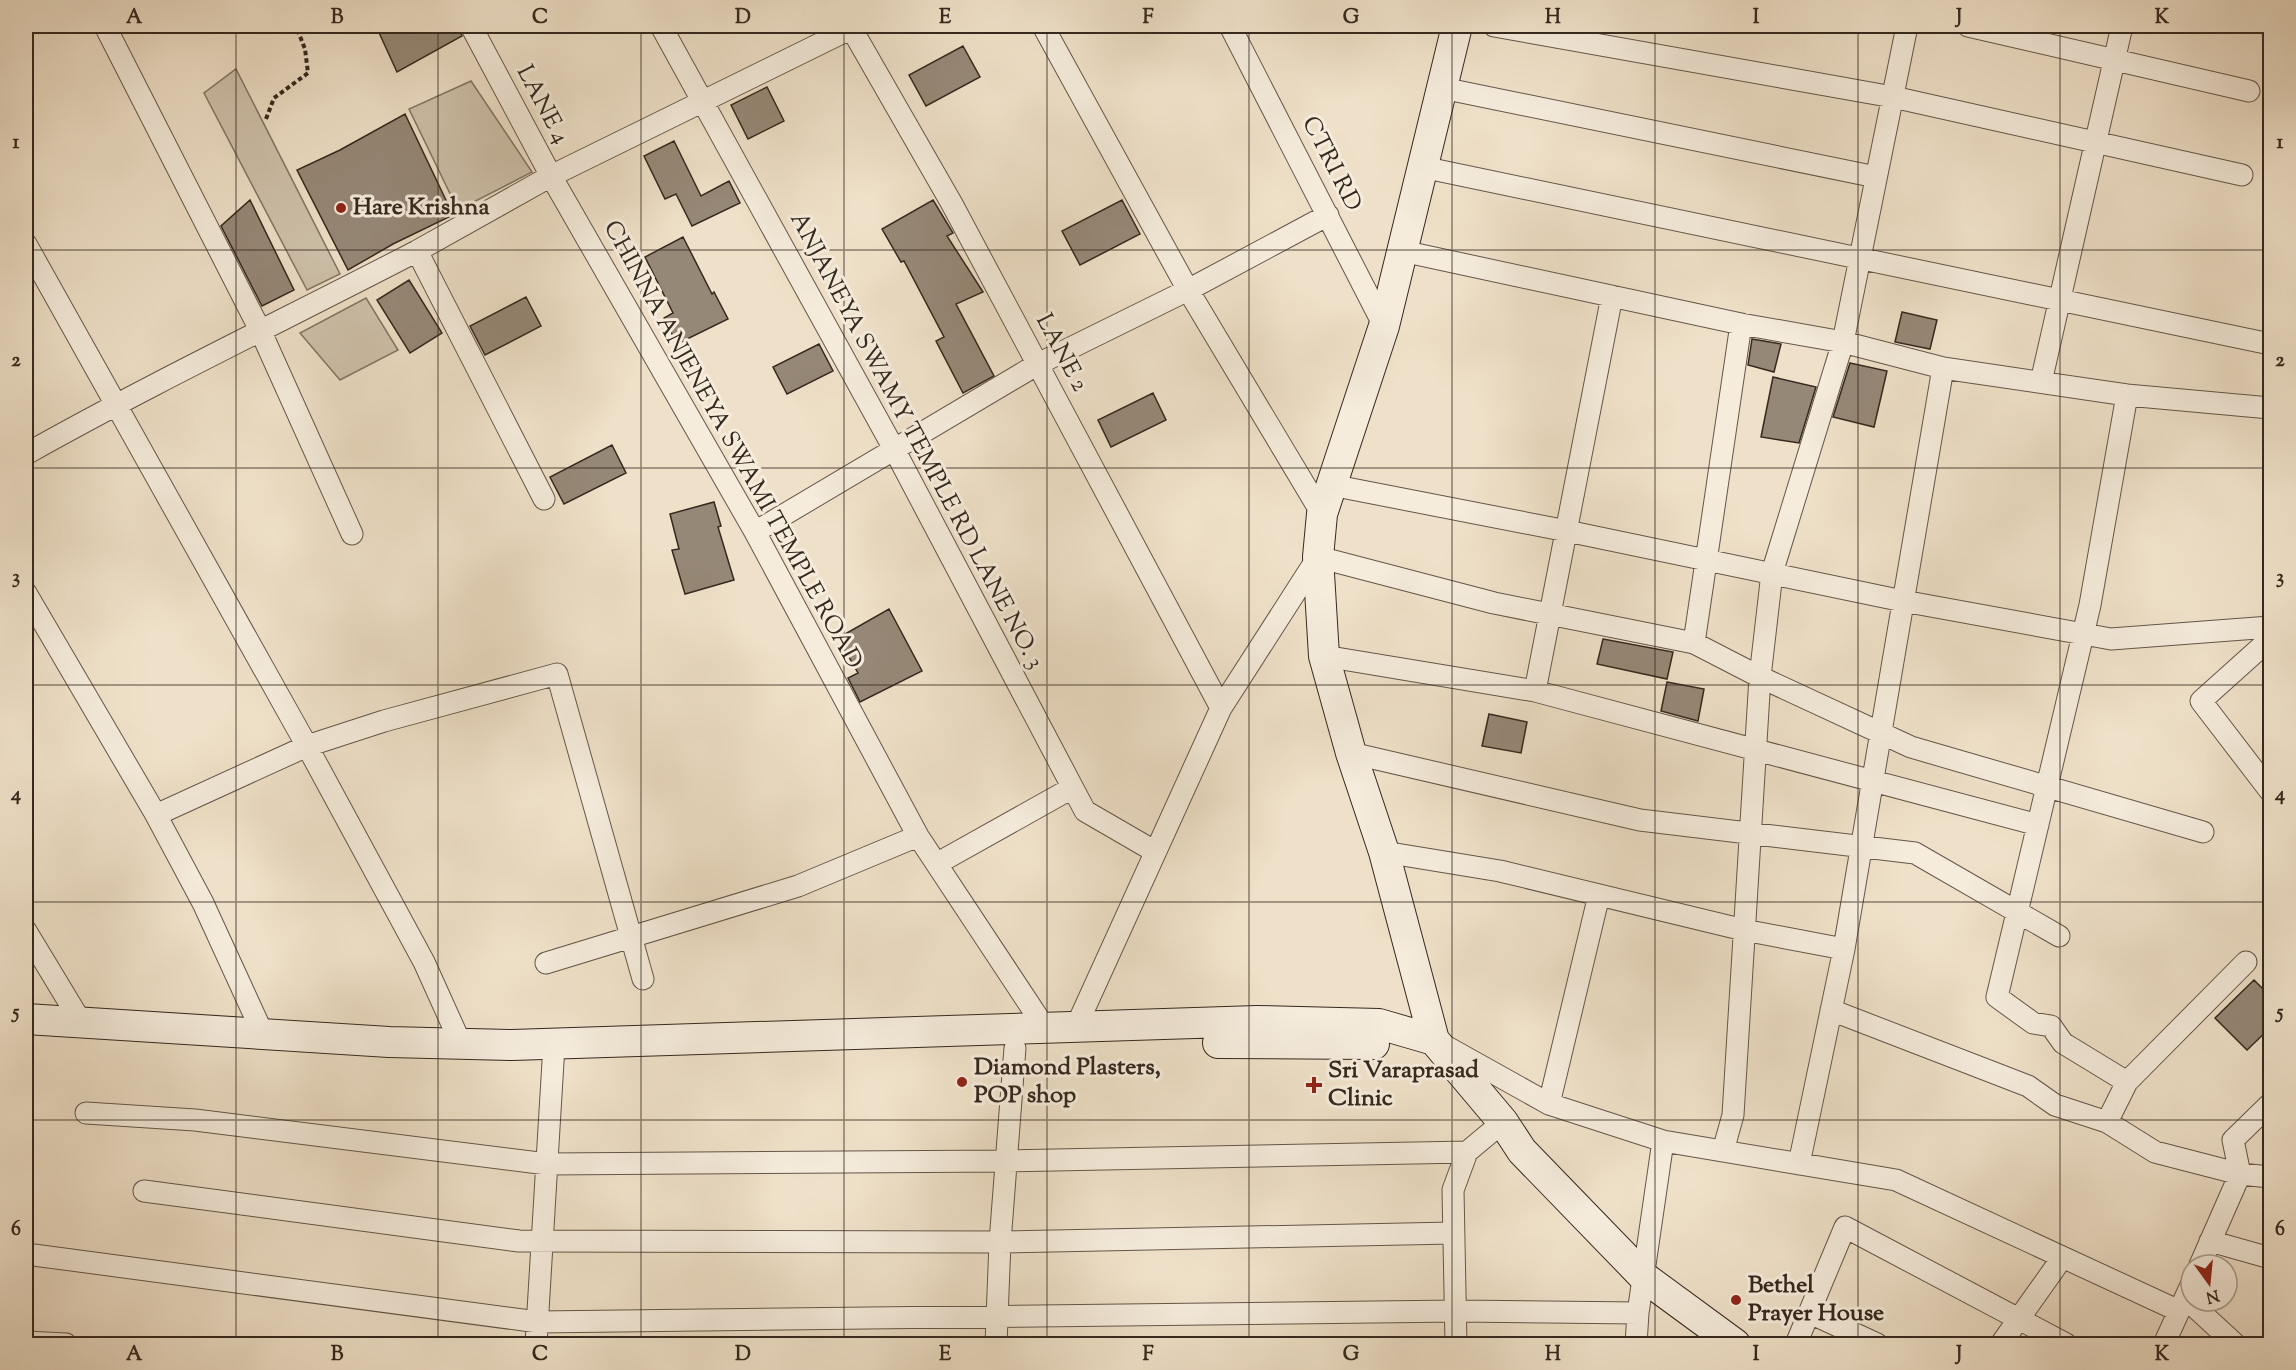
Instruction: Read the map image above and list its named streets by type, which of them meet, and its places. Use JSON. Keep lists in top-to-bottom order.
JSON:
{
  "streets": {
    "street": [
      "LANE 4",
      "CTRI RD",
      "LANE 2",
      "ANJANEYA SWAMY TEMPLE RD LANE NO. 3",
      "CHINNA ANJENEYA SWAMI TEMPLE ROAD"
    ]
  },
  "crossings": [
    ["LANE 4", "CHINNA ANJENEYA SWAMI TEMPLE ROAD"]
  ],
  "places": {
    "other": ["Hare Krishna", "Diamond Plasters, POP shop", "Bethel Prayer House"],
    "health": ["Sri Varaprasad Clinic"]
  },
  "north": "bottom",
  "grid": {
    "columns": [
      "A",
      "B",
      "C",
      "D",
      "E",
      "F",
      "G",
      "H",
      "I",
      "J",
      "K"
    ],
    "rows": [
      "1",
      "2",
      "3",
      "4",
      "5",
      "6"
    ]
  }
}
